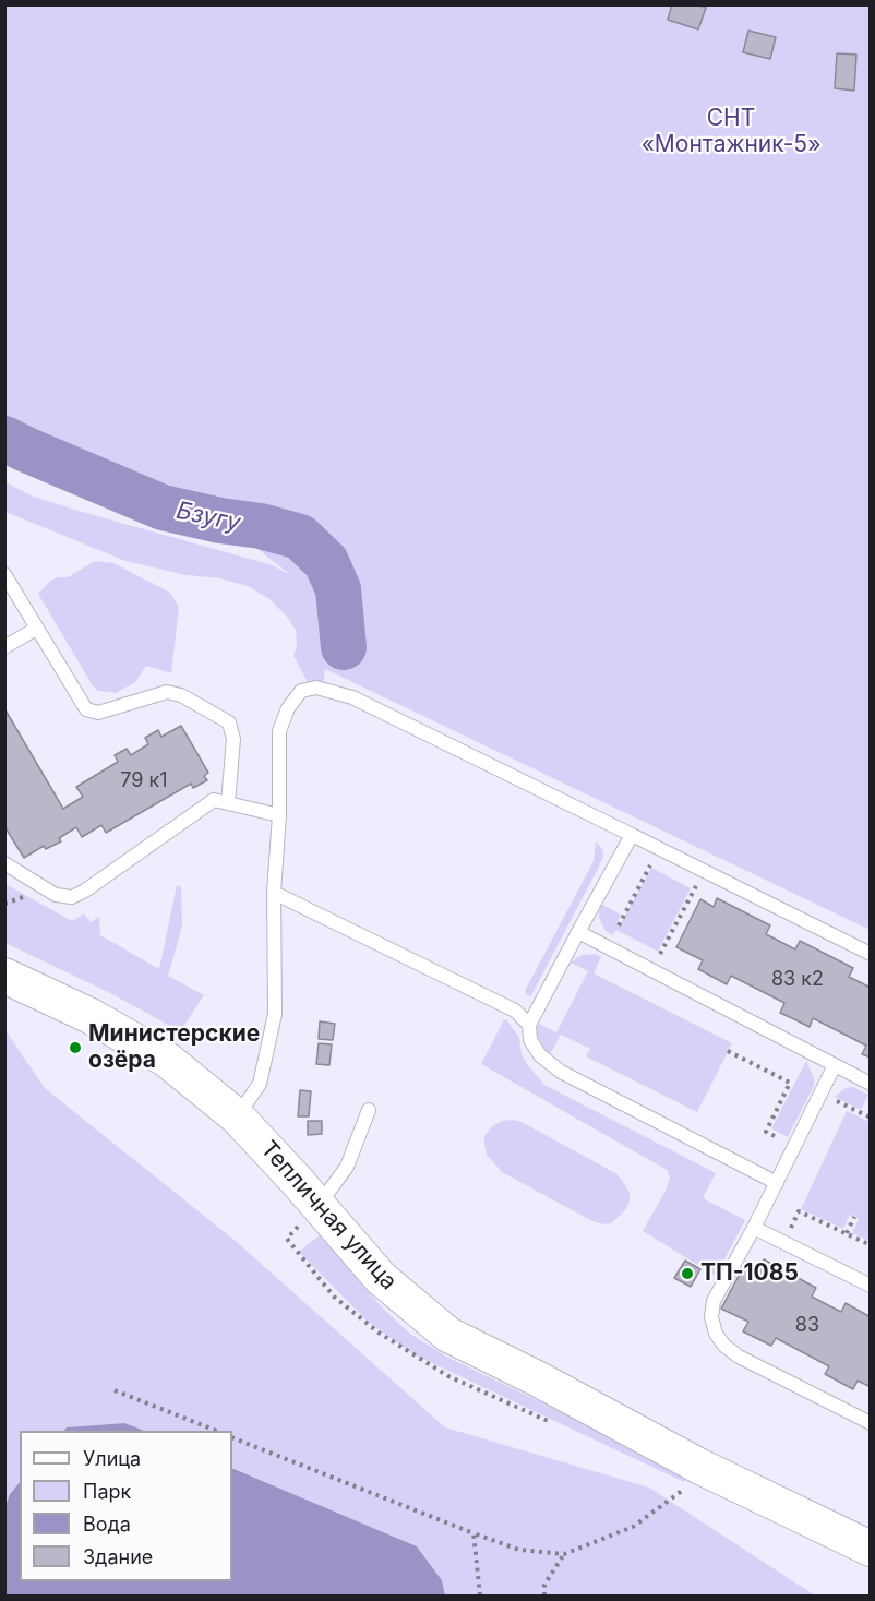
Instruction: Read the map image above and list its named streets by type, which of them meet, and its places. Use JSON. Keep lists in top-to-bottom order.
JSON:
{
  "streets": {
    "street": ["Тепличная улица"]
  },
  "water": ["Бзугу"],
  "parks": ["СНТ «Монтажник-5»"],
  "places": ["Министерские озёра", "ТП-1085"],
  "house_numbers": ["79 к1", "83 к2", "83"],
  "legend": [
    "Улица",
    "Парк",
    "Вода",
    "Здание"
  ]
}
